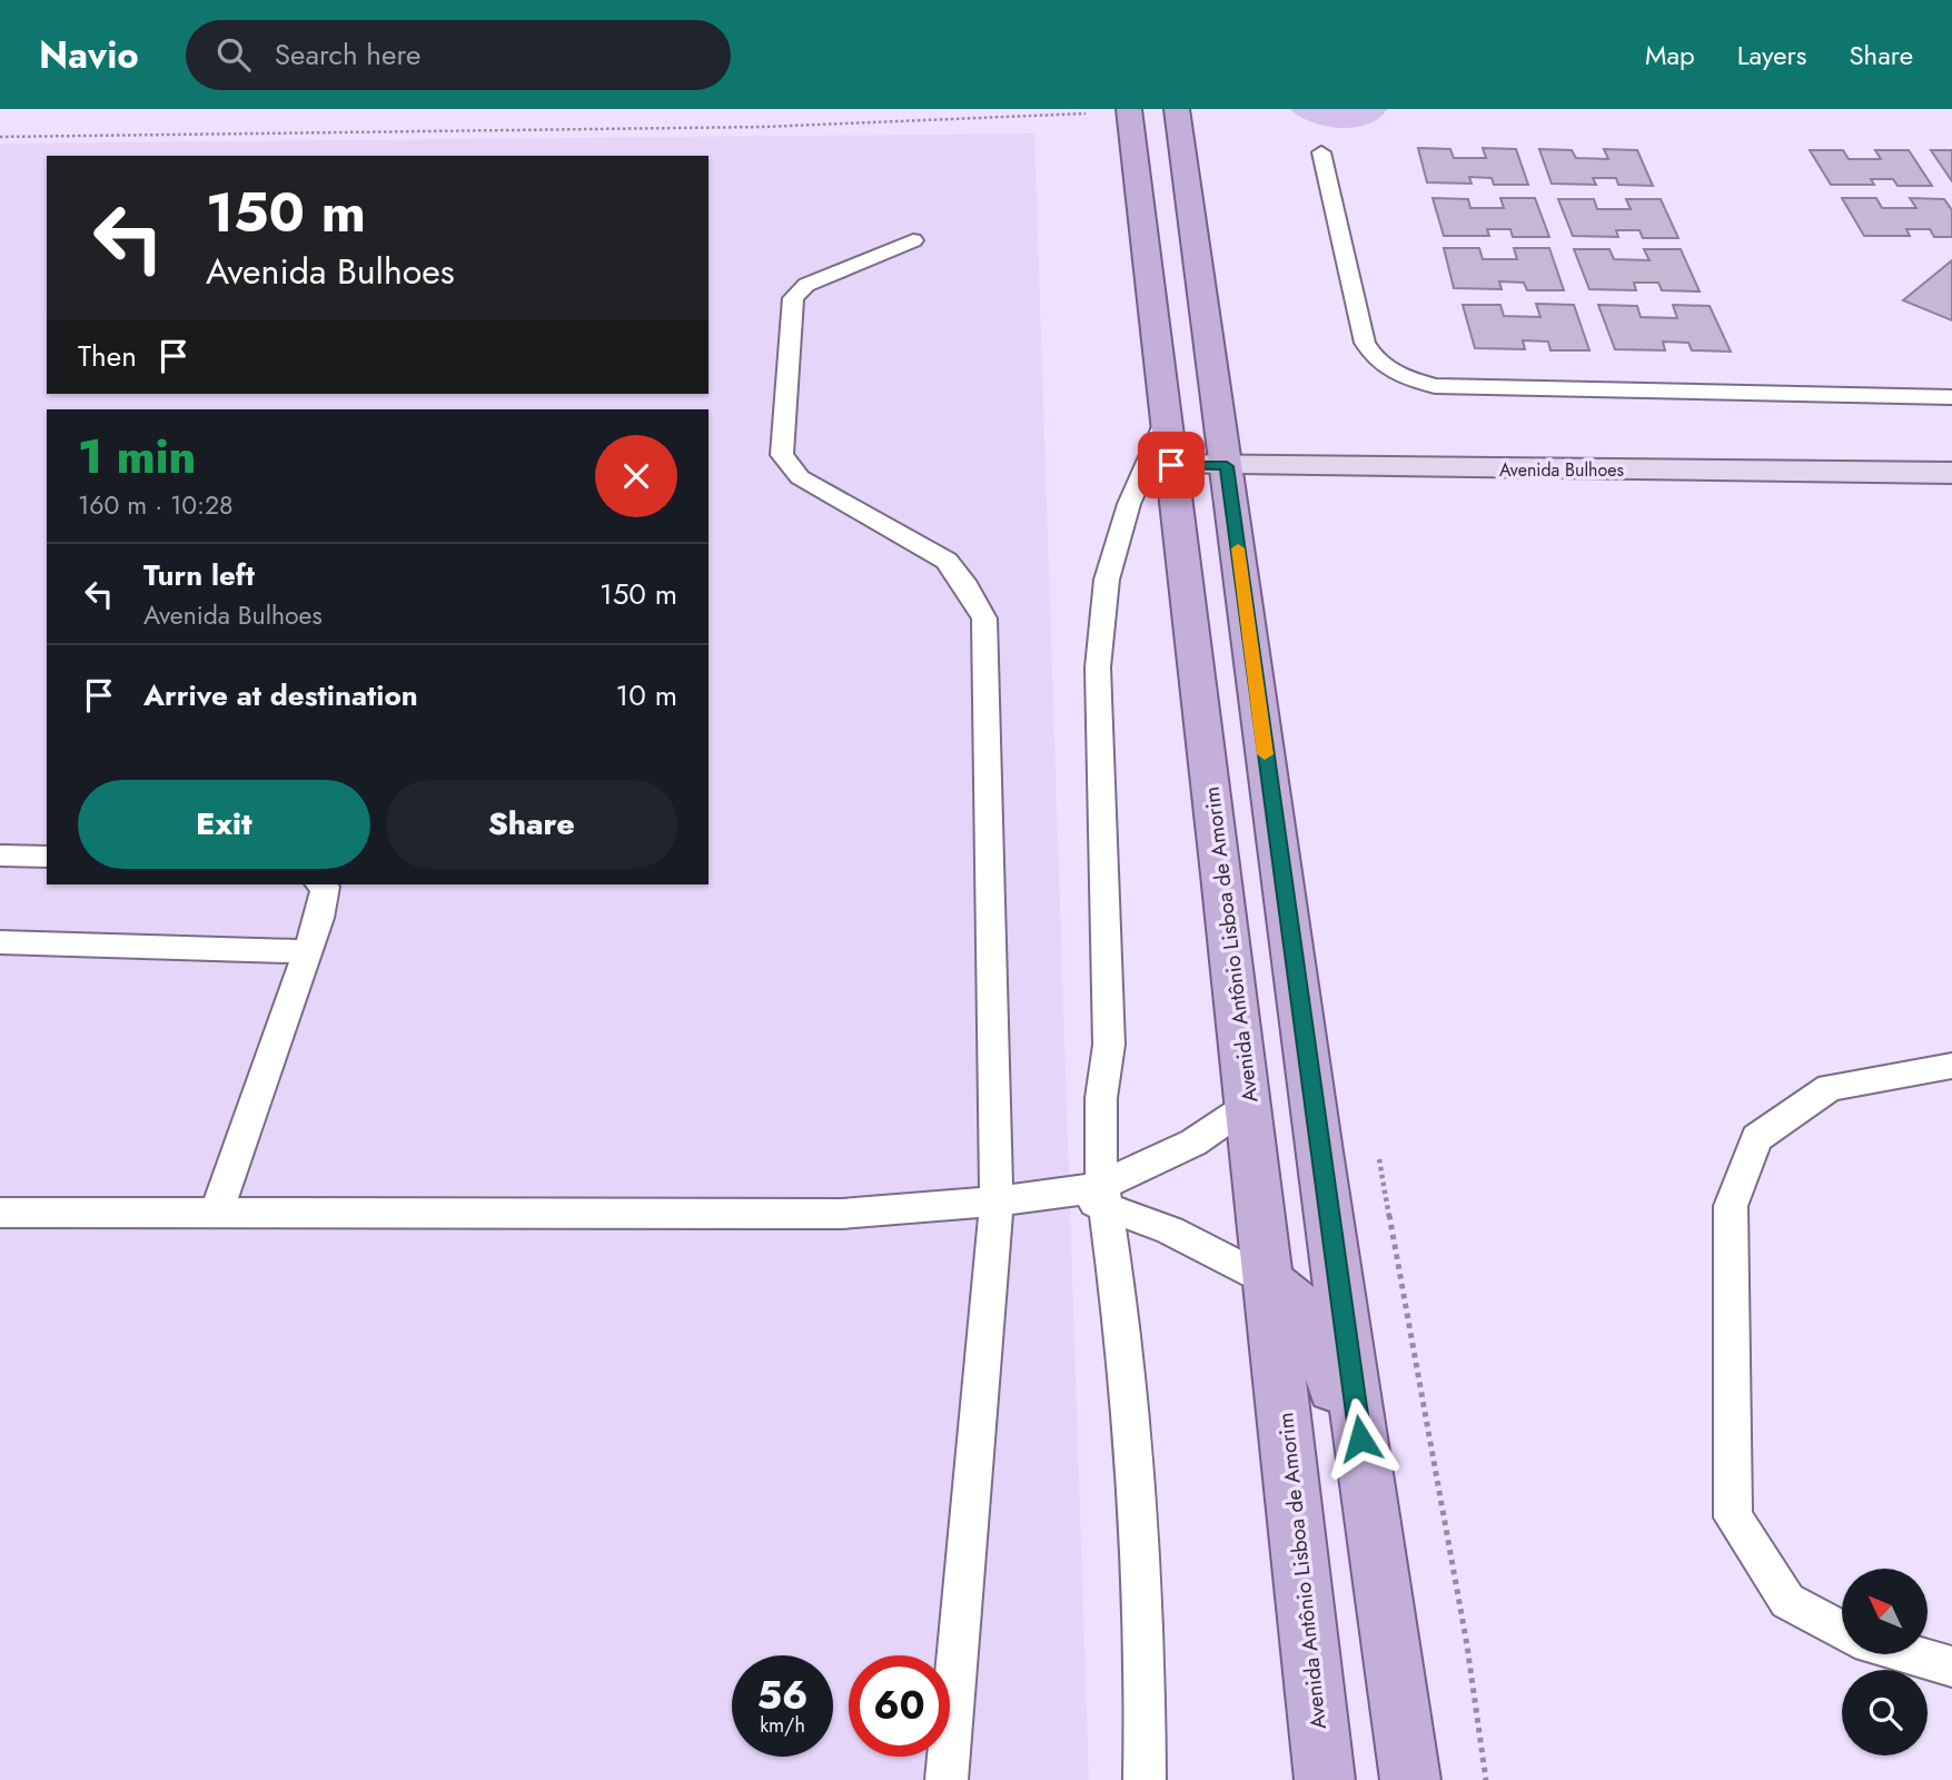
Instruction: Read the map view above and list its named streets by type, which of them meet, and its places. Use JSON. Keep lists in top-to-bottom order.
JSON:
{
  "streets": {
    "main road": ["Avenida Antônio Lisboa de Amorim"],
    "street": ["Avenida Bulhoes"]
  },
  "crossings": [
    ["Avenida Bulhoes", "Avenida Antônio Lisboa de Amorim"]
  ],
  "north": "top left",
  "page": {
    "header": "Navio",
    "search": "Search here",
    "nav": ["Map", "Layers", "Share"],
    "turn": ["150 m", "Avenida Bulhoes"],
    "then": "Then",
    "heading": ["1 min", "160 m · 10:28"],
    "list": [
      {
        "name": "Turn left",
        "note": "Avenida Bulhoes",
        "value": "150 m"
      },
      {
        "name": "Arrive at destination",
        "value": "10 m"
      }
    ],
    "buttons": ["Exit", "Share"],
    "speed": "56 km/h",
    "limit": "60"
  }
}
